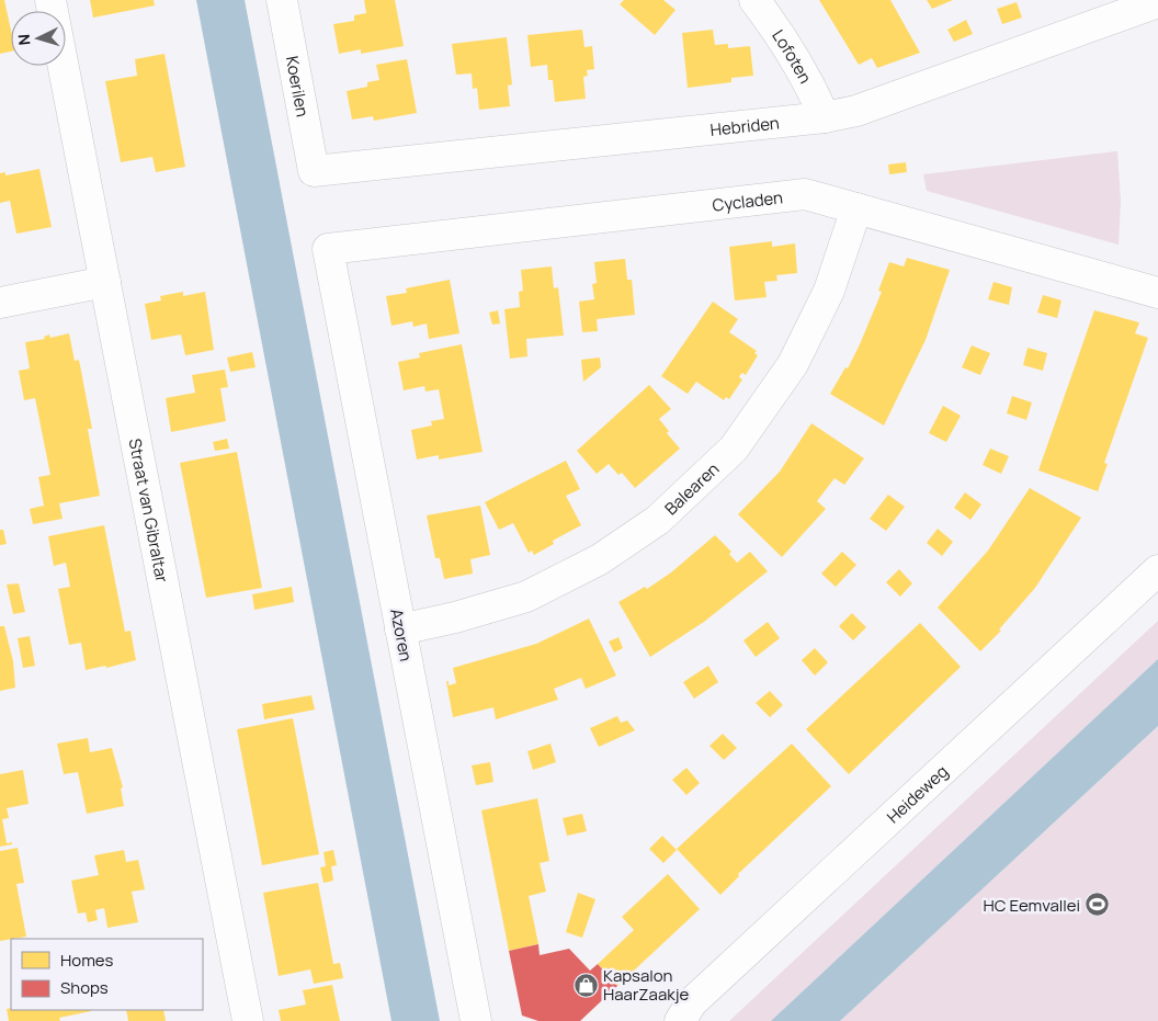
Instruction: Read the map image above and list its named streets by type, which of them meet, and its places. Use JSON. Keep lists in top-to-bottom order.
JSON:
{
  "streets": {
    "street": [
      "Lofoten",
      "Koerilen",
      "Hebriden",
      "Cycladen",
      "Balearen",
      "Straat van Gibraltar",
      "Azoren",
      "Heideweg"
    ]
  },
  "crossings": [
    ["Lofoten", "Hebriden"],
    ["Koerilen", "Hebriden"],
    ["Cycladen", "Balearen"],
    ["Cycladen", "Azoren"],
    ["Balearen", "Azoren"]
  ],
  "places": {
    "sports": ["HC Eemvallei"],
    "shop": ["Kapsalon HaarZaakje"]
  },
  "legend": ["Homes", "Shops"],
  "north": "left"
}
